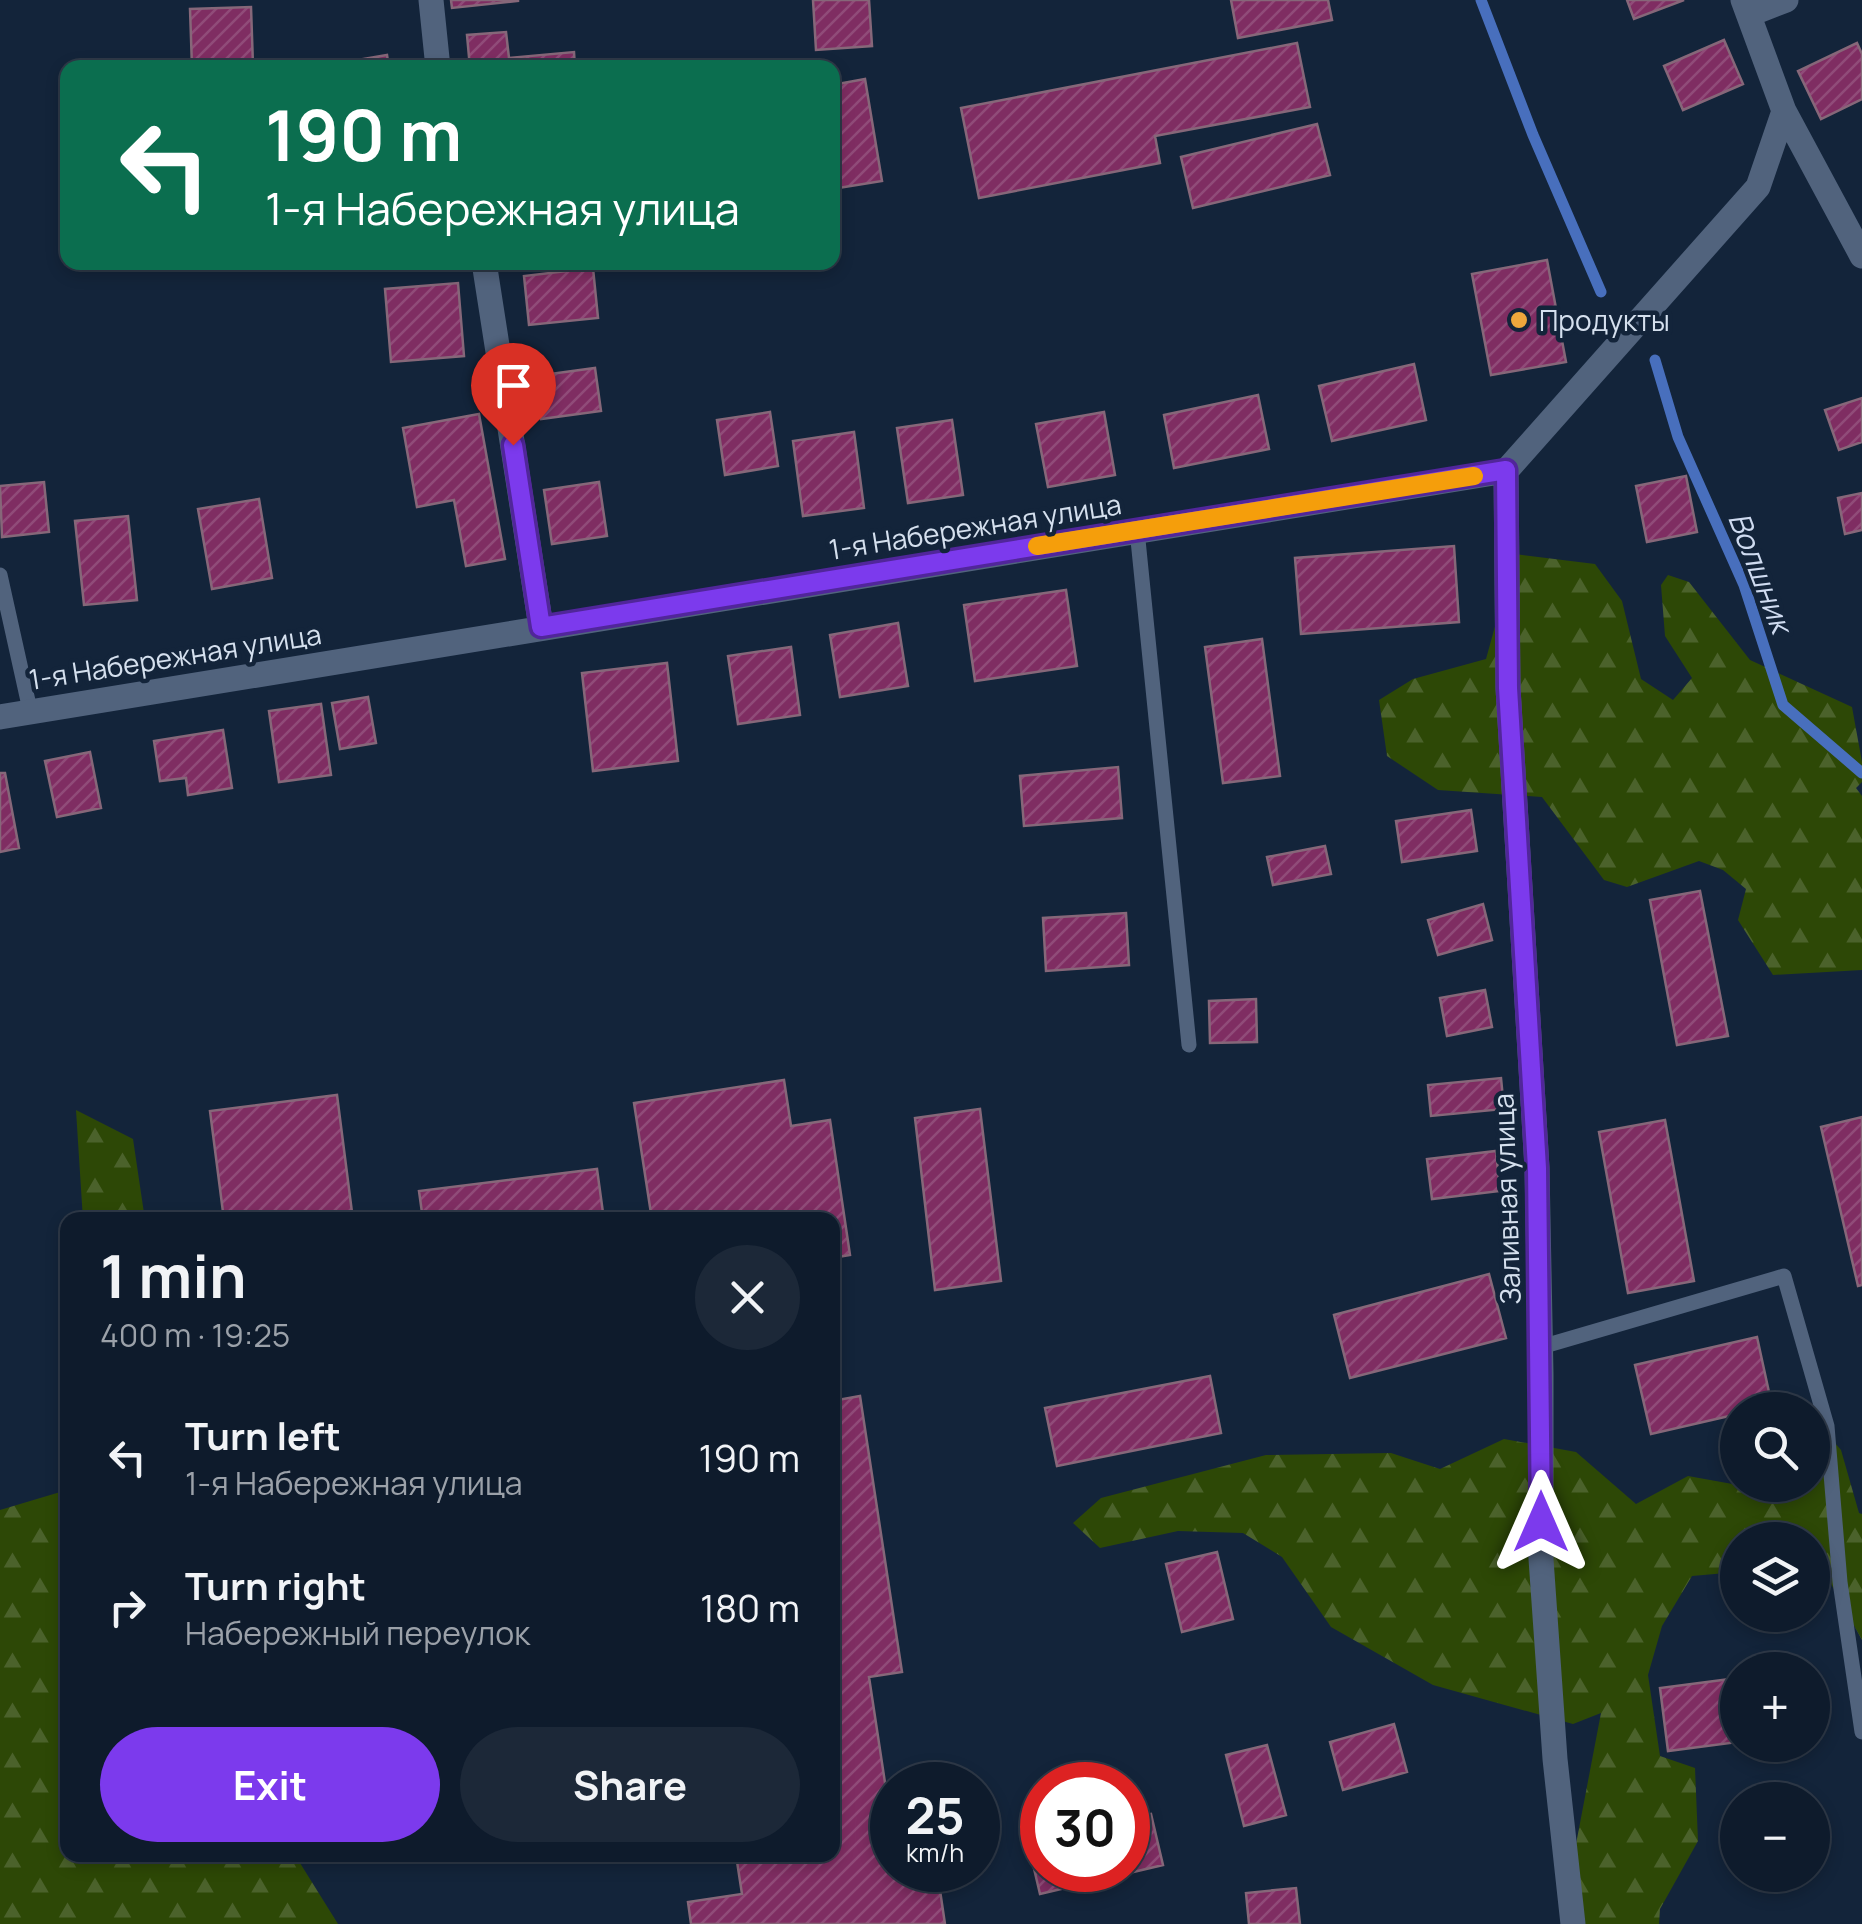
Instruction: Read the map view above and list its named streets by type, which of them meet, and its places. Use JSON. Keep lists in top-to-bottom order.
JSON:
{
  "streets": {
    "street": ["1-я Набережная улица", "Заливная улица"]
  },
  "crossings": [
    ["1-я Набережная улица", "Заливная улица"]
  ],
  "water": ["Волшник"],
  "places": ["Продукты"],
  "page": {
    "turn": ["190 m", "1-я Набережная улица"],
    "heading": ["1 min", "400 m · 19:25"],
    "list": [
      {
        "name": "Turn left",
        "note": "1-я Набережная улица",
        "value": "190 m"
      },
      {
        "name": "Turn right",
        "note": "Набережный переулок",
        "value": "180 m"
      }
    ],
    "map_buttons": ["+", "−"],
    "buttons": ["Exit", "Share"],
    "speed": "25 km/h",
    "limit": "30"
  }
}
